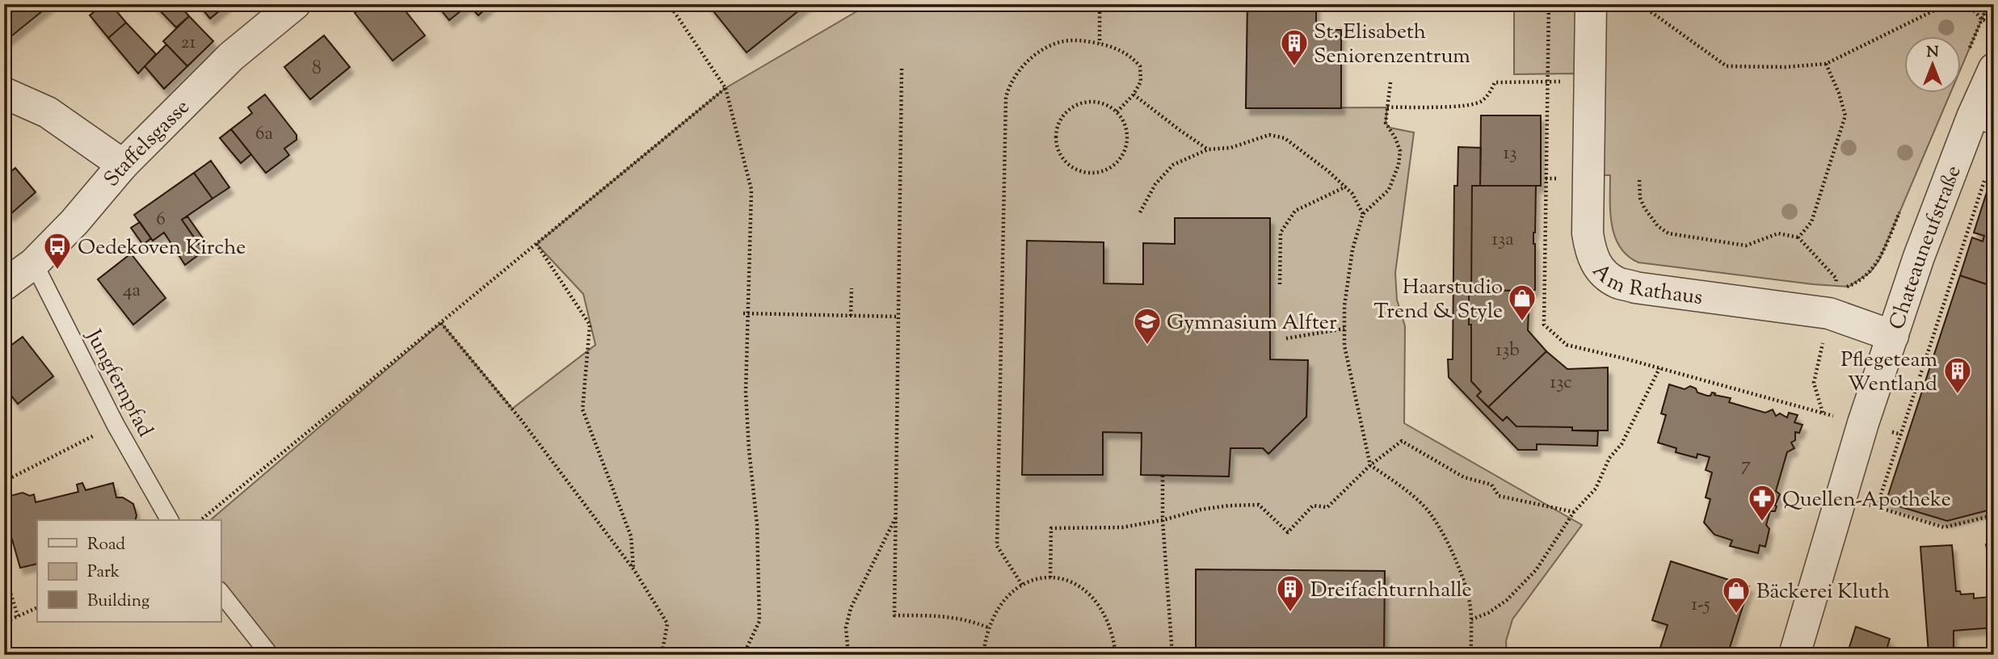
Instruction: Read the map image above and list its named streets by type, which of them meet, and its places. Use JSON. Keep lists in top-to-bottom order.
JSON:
{
  "streets": {
    "street": ["Staffelsgasse", "Chateauneufstraße", "Am Rathaus"],
    "lane": ["Jungfernpfad"]
  },
  "crossings": [
    ["Staffelsgasse", "Jungfernpfad"],
    ["Chateauneufstraße", "Am Rathaus"]
  ],
  "places": {
    "building": ["St. Elisabeth Seniorenzentrum", "Pflegeteam Wentland", "Dreifachturnhalle"],
    "bus stop": ["Oedekoven Kirche"],
    "shop": ["Haarstudio Trend & Style", "Bäckerei Kluth"],
    "school or university": ["Gymnasium Alfter"],
    "pharmacy": ["Quellen-Apotheke"]
  },
  "house_numbers": [
    "21",
    "8",
    "6a",
    "13",
    "6",
    "13a",
    "4a",
    "13b",
    "13c",
    "7",
    "1-5"
  ],
  "legend": ["Road", "Park", "Building"],
  "north": "top"
}
